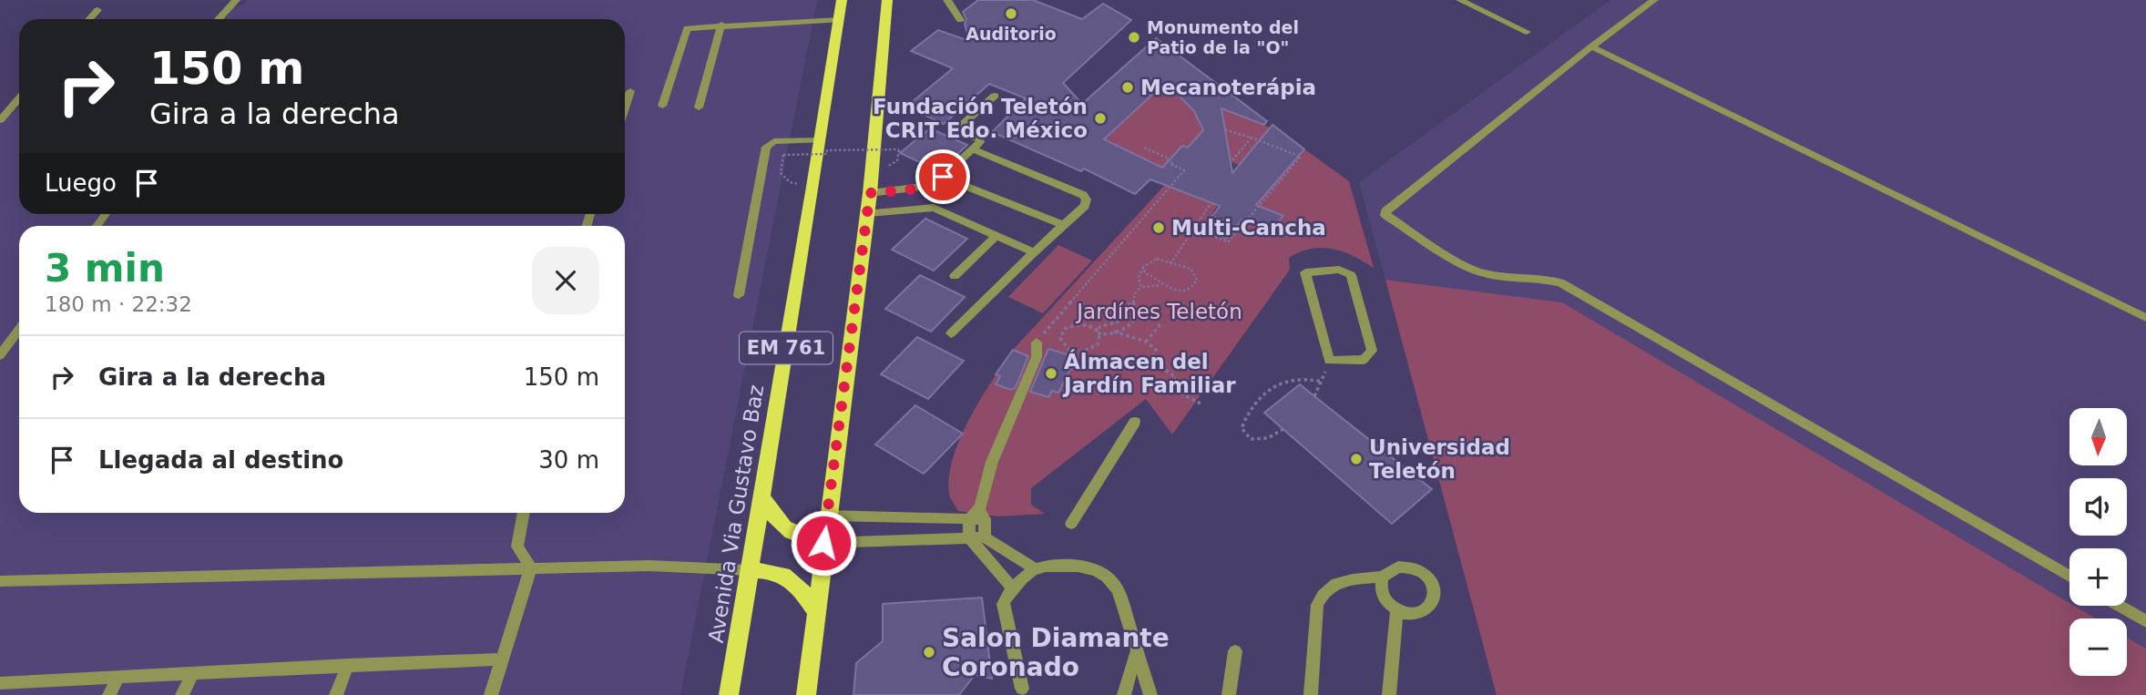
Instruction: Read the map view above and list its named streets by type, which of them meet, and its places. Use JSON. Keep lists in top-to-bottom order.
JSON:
{
  "streets": {
    "main road": ["EM 761", "Avenida Via Gustavo Baz"]
  },
  "parks": ["Jardínes Teletón"],
  "places": [
    "Auditorio",
    "Monumento del Patio de la \"O\"",
    "Mecanoterápia",
    "Fundación Teletón CRIT Edo. México",
    "Multi-Cancha",
    "Álmacen del Jardín Familiar",
    "Universidad Teletón",
    "Salon Diamante Coronado"
  ],
  "north": "bottom",
  "page": {
    "turn": ["150 m", "Gira a la derecha"],
    "then": "Luego",
    "heading": ["3 min", "180 m · 22:32"],
    "list": [
      {
        "name": "Gira a la derecha",
        "value": "150 m"
      },
      {
        "name": "Llegada al destino",
        "value": "30 m"
      }
    ],
    "map_buttons": ["+", "−"]
  }
}
